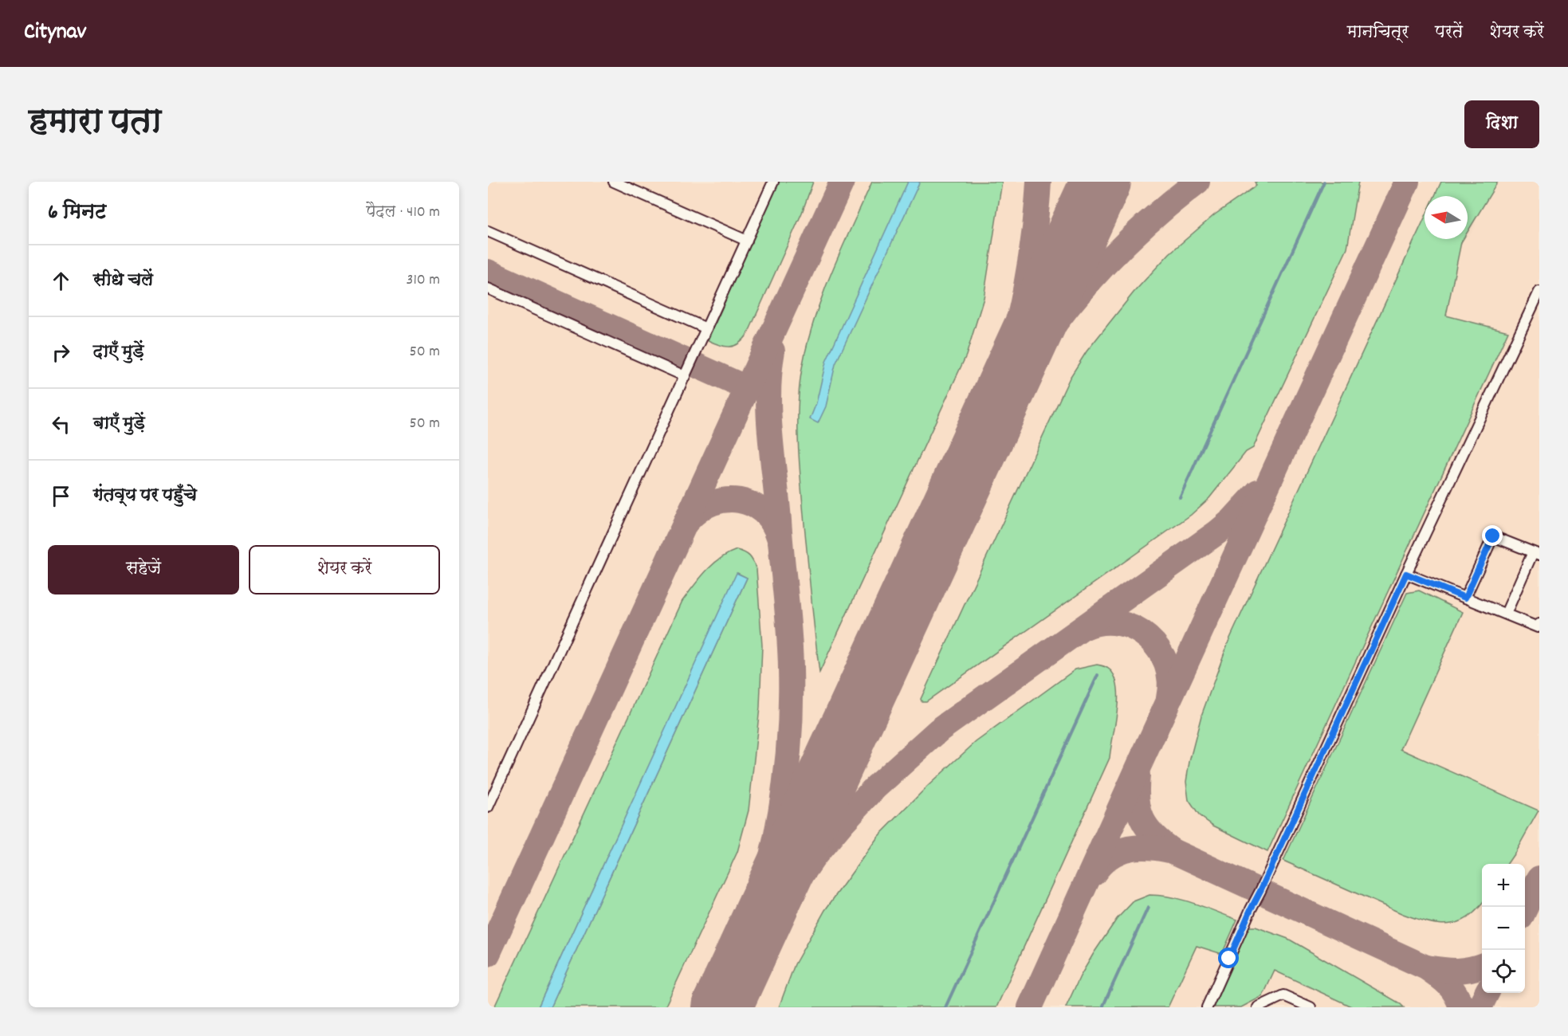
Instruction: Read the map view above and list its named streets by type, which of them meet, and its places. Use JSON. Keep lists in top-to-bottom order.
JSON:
{
  "north": "left",
  "page": {
    "header": "Citynav",
    "nav": ["मानचित्र", "परतें", "शेयर करें"],
    "title": "हमारा पता",
    "buttons": [
      "दिशा",
      ["सहेजें", "शेयर करें"]
    ],
    "heading": ["6 मिनट", "पैदल · 410 m"],
    "list": [
      ["सीधे चलें", "310 m"],
      ["दाएँ मुड़ें", "50 m"],
      ["बाएँ मुड़ें", "50 m"],
      "गंतव्य पर पहुँचे"
    ],
    "map_buttons": ["+", "−"]
  }
}
